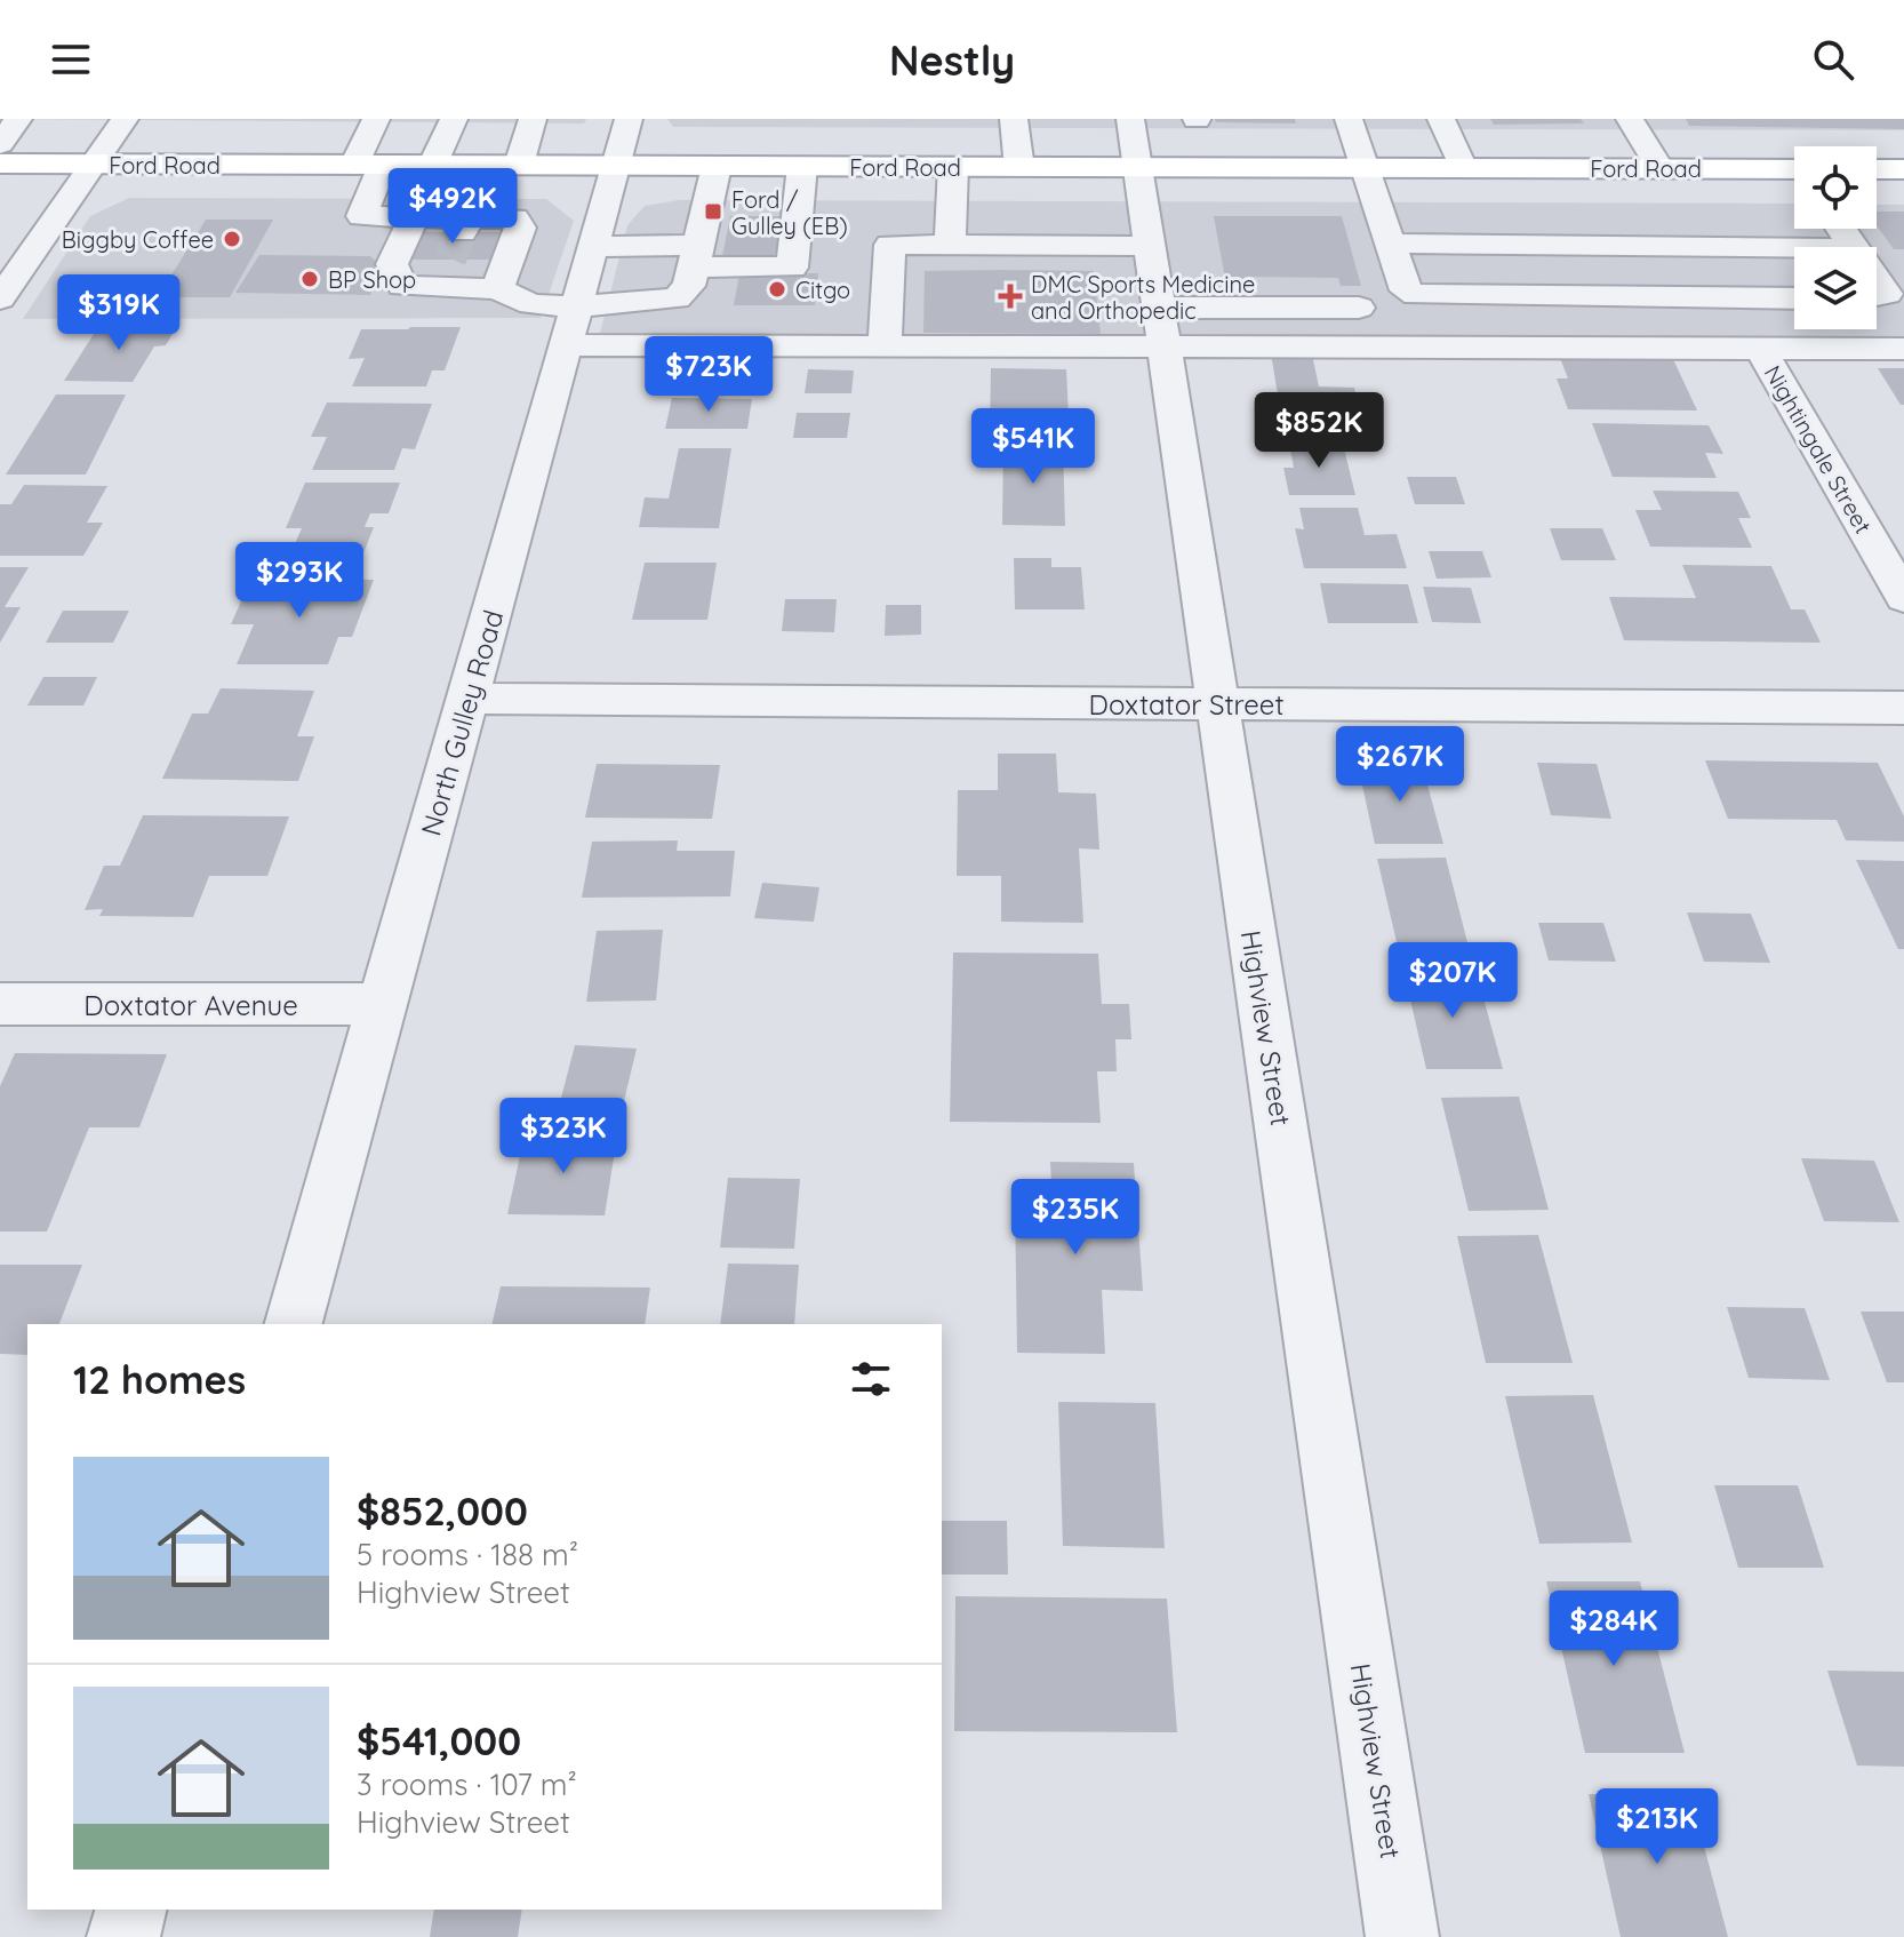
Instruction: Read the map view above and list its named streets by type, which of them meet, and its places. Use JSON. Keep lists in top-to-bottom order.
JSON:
{
  "streets": {
    "main road": ["Ford Road"],
    "street": [
      "Nightingale Street",
      "Doxtator Street",
      "North Gulley Road",
      "Doxtator Avenue",
      "Highview Street"
    ]
  },
  "crossings": [
    ["Ford Road", "North Gulley Road"],
    ["Ford Road", "Highview Street"],
    ["Doxtator Street", "North Gulley Road"],
    ["Doxtator Street", "Highview Street"],
    ["North Gulley Road", "Doxtator Avenue"]
  ],
  "places": {
    "transit": ["Ford / Gulley (EB)"],
    "other": ["Biggby Coffee", "BP Shop", "Citgo"],
    "health": ["DMC Sports Medicine and Orthopedic"]
  },
  "page": {
    "header": "Nestly",
    "price": [
      "$492K",
      "$319K",
      "$723K",
      "$852K",
      "$541K",
      "$293K",
      "$267K",
      "$207K",
      "$323K",
      "$235K",
      "$284K",
      "$213K"
    ],
    "heading": "12 homes",
    "list": [
      {
        "name": "$852,000",
        "note": "5 rooms · 188 m² · Highview Street"
      },
      {
        "name": "$541,000",
        "note": "3 rooms · 107 m² · Highview Street"
      }
    ]
  }
}
